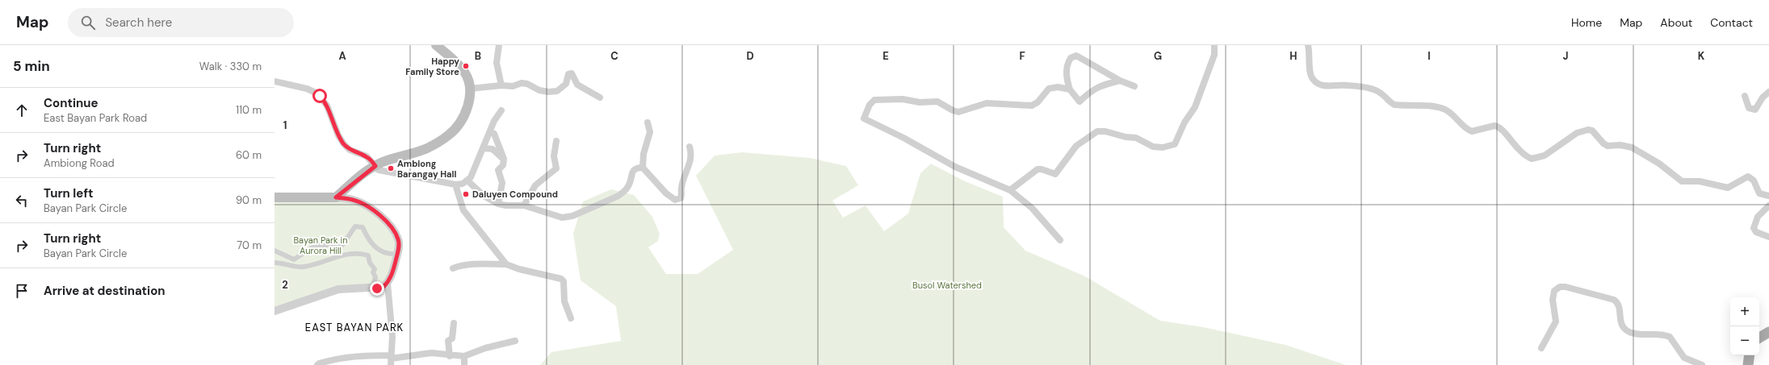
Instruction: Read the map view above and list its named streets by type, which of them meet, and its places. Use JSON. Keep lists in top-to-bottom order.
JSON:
{
  "districts": ["EAST BAYAN PARK"],
  "parks": ["Bayan Park in Aurora Hill", "Busol Watershed"],
  "places": ["Happy Family Store", "Ambiong Barangay Hall", "Daluyen Compound"],
  "page": {
    "header": "Map",
    "search": "Search here",
    "nav": [
      "Home",
      "Map",
      "About",
      "Contact"
    ],
    "heading": ["5 min", "Walk · 330 m"],
    "list": [
      ["Continue", "East Bayan Park Road", "110 m"],
      ["Turn right", "Ambiong Road", "60 m"],
      ["Turn left", "Bayan Park Circle", "90 m"],
      ["Turn right", "Bayan Park Circle", "70 m"],
      "Arrive at destination"
    ],
    "map_buttons": ["+", "−"]
  },
  "grid": {
    "columns": [
      "A",
      "B",
      "C",
      "D",
      "E",
      "F",
      "G",
      "H",
      "I",
      "J",
      "K"
    ],
    "rows": ["1", "2"]
  }
}
